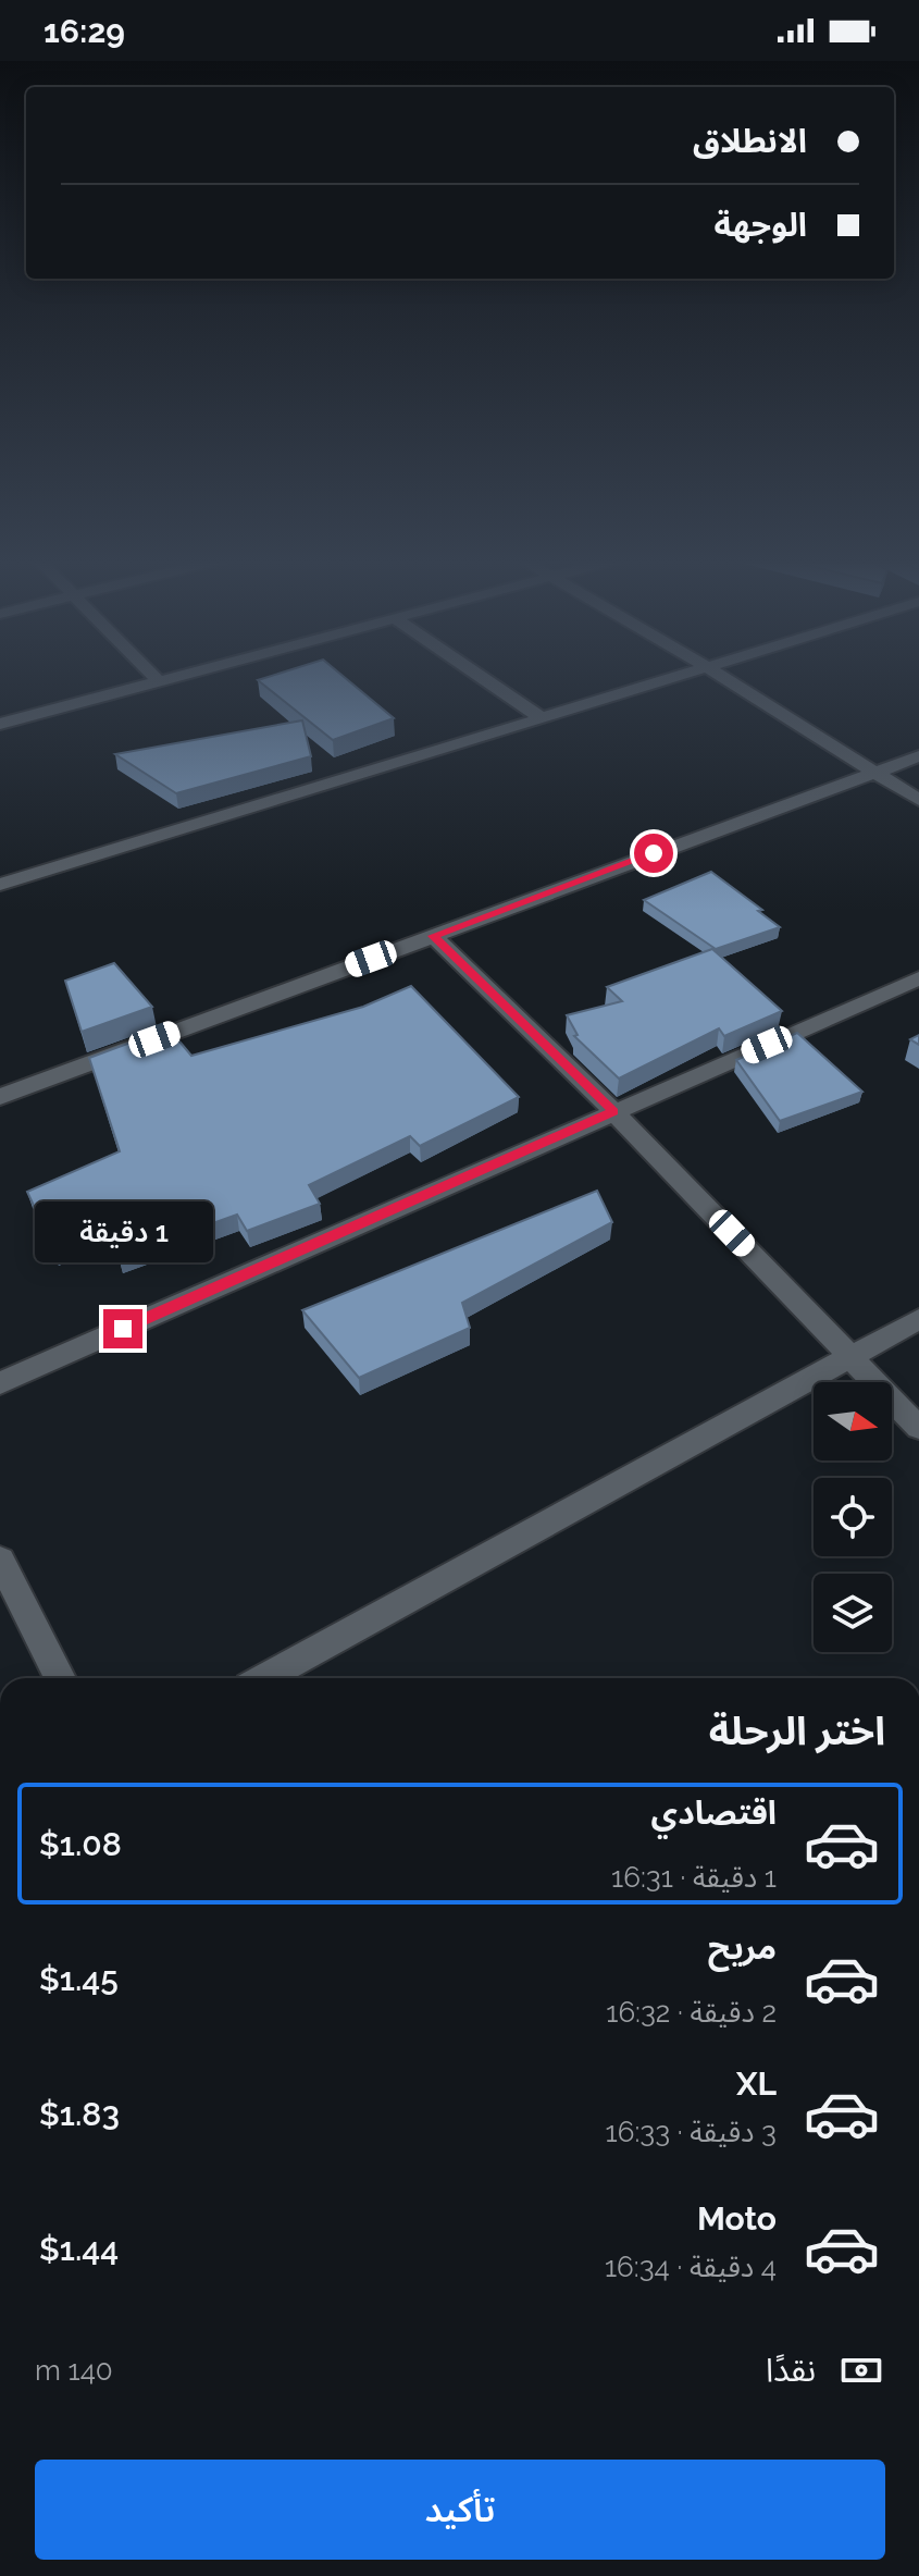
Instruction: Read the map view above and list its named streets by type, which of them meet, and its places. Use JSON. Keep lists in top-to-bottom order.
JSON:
{
  "north": "right",
  "page": {
    "status": "16:29",
    "banner": ["الانطلاق", "الوجهة"],
    "bubble": "1 دقيقة",
    "heading": "اختر الرحلة",
    "list": [
      {
        "name": "اقتصادي",
        "note": "1 دقيقة · 16:31",
        "value": "$1.08"
      },
      {
        "name": "مريح",
        "note": "2 دقيقة · 16:32",
        "value": "$1.45"
      },
      {
        "name": "XL",
        "note": "3 دقيقة · 16:33",
        "value": "$1.83"
      },
      {
        "name": "Moto",
        "note": "4 دقيقة · 16:34",
        "value": "$1.44"
      }
    ],
    "pay": ["نقدًا", "140 m"],
    "buttons": "تأكيد"
  }
}
